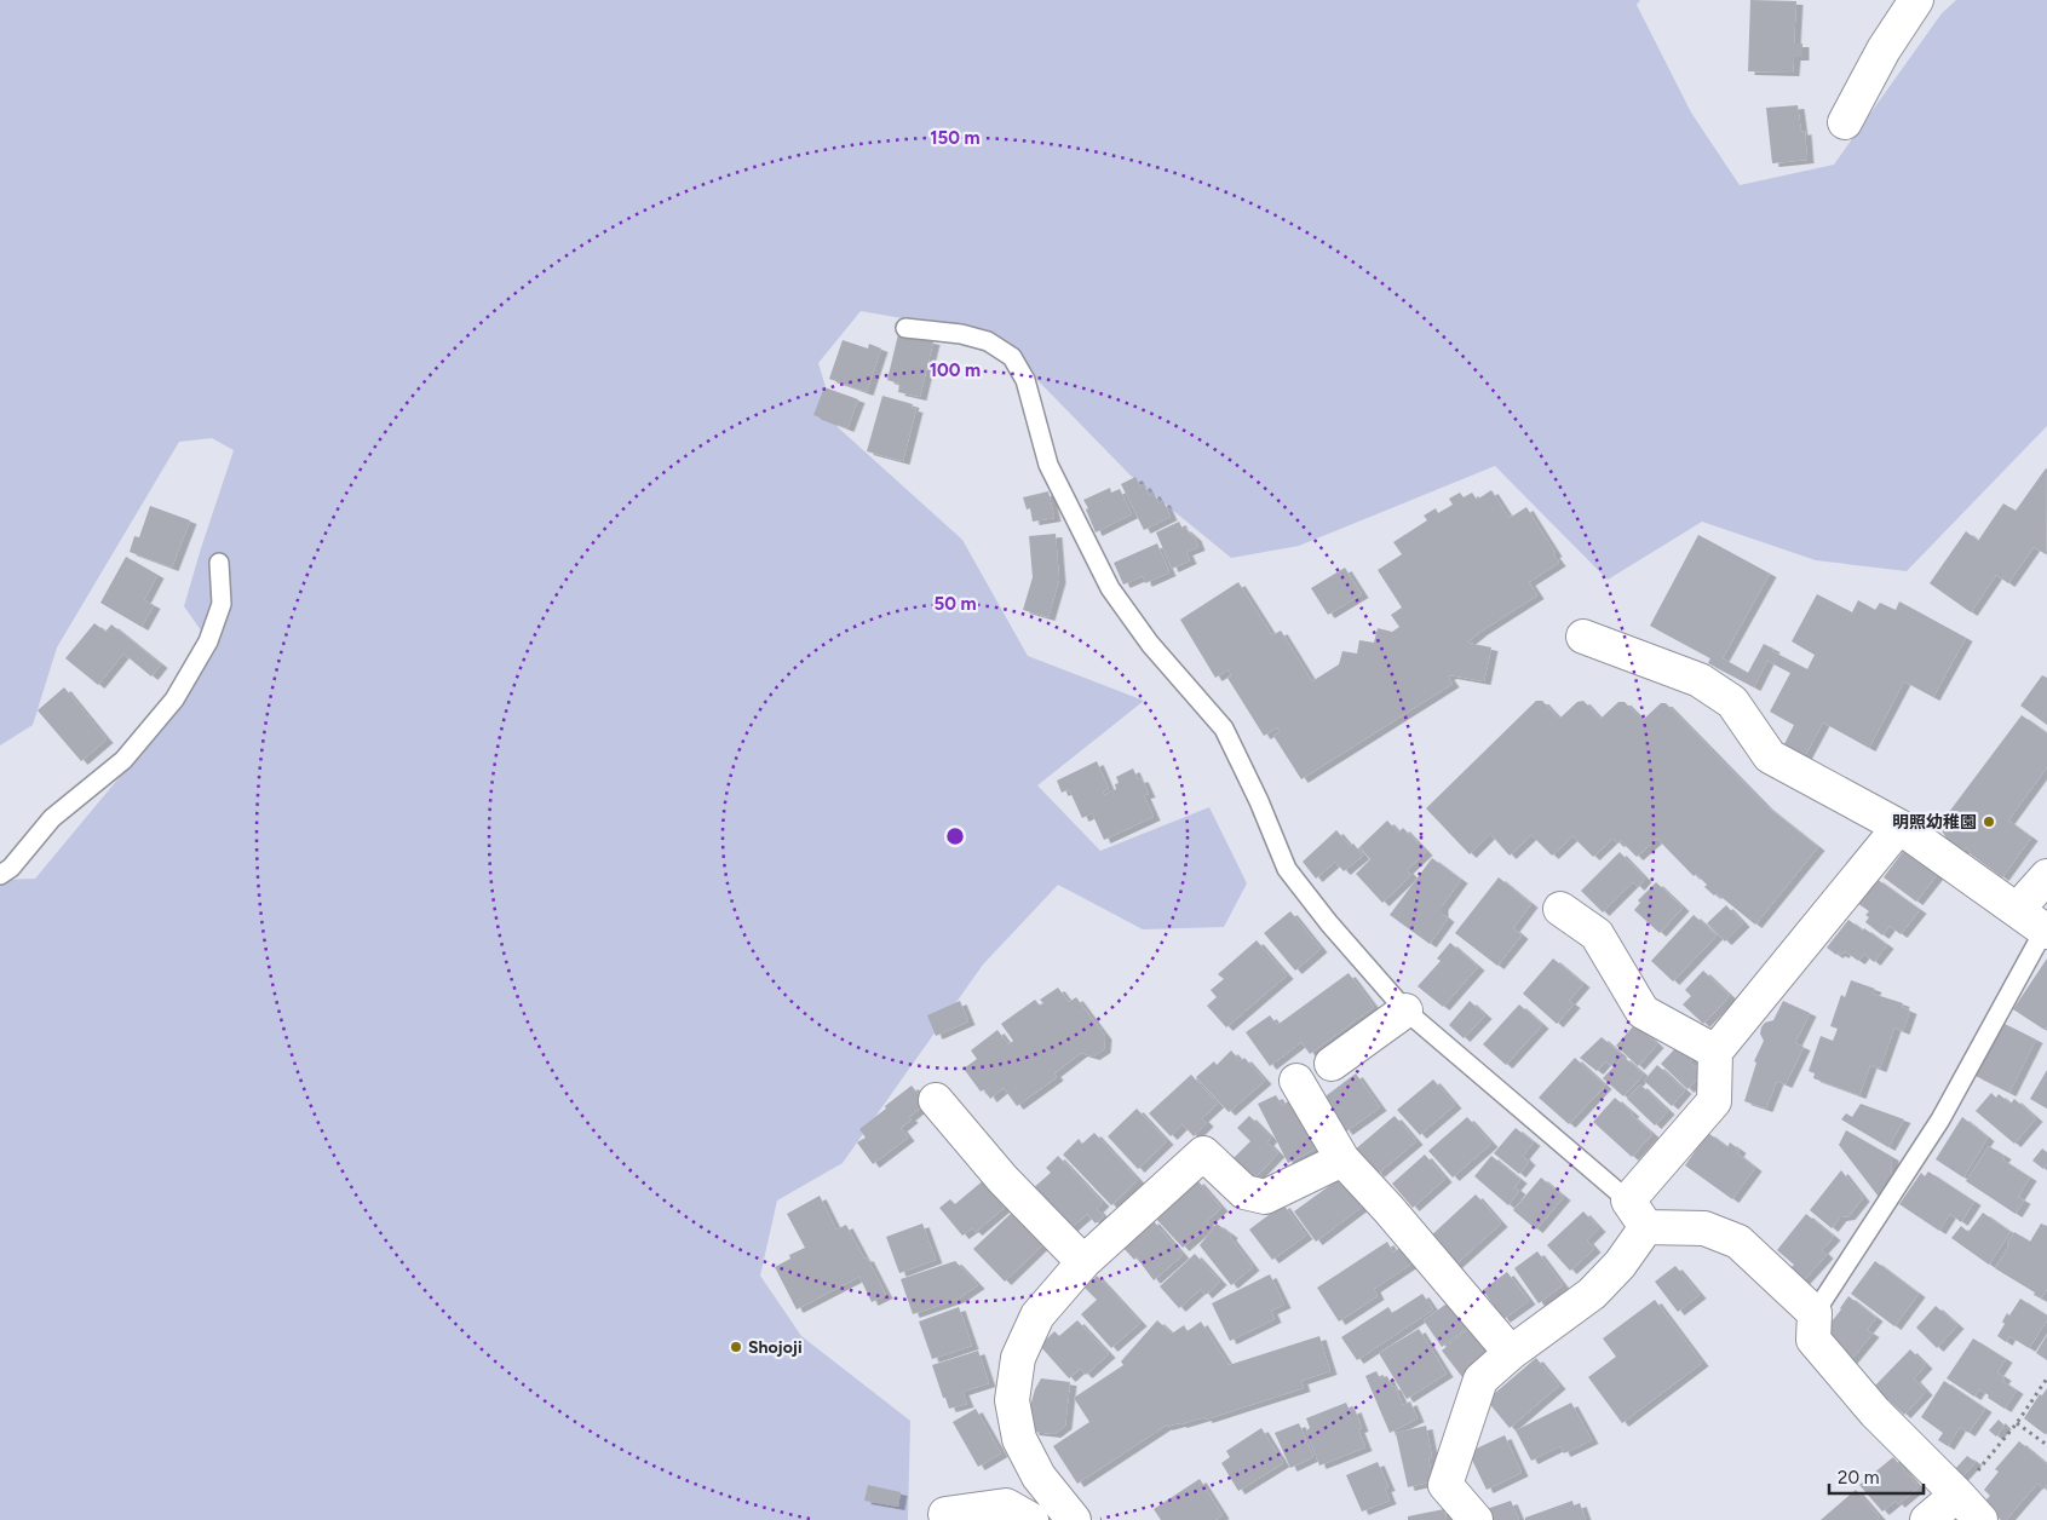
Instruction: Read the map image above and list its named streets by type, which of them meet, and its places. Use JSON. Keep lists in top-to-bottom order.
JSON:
{
  "places": ["明照幼稚園", "Shojoji"],
  "scale_bar": "20 m",
  "rings": ["150 m", "100 m", "50 m"]
}
